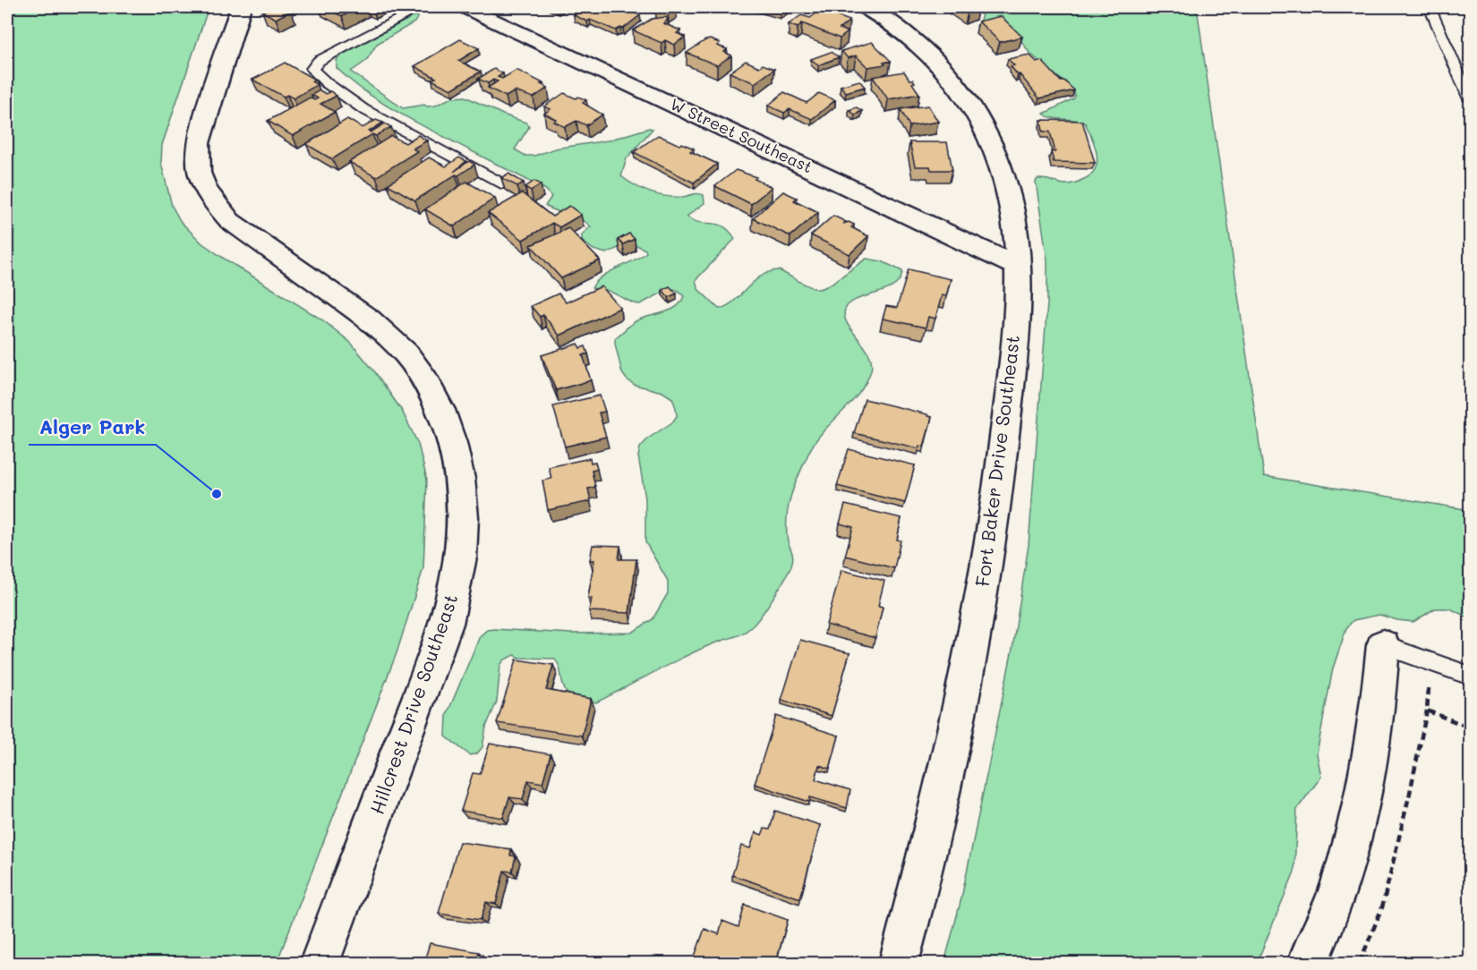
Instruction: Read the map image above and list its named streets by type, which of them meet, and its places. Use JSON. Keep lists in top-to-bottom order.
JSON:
{
  "streets": {
    "street": ["W Street Southeast", "Fort Baker Drive Southeast", "Hillcrest Drive Southeast"]
  },
  "crossings": [
    ["W Street Southeast", "Fort Baker Drive Southeast"]
  ],
  "places": ["Alger Park"]
}
